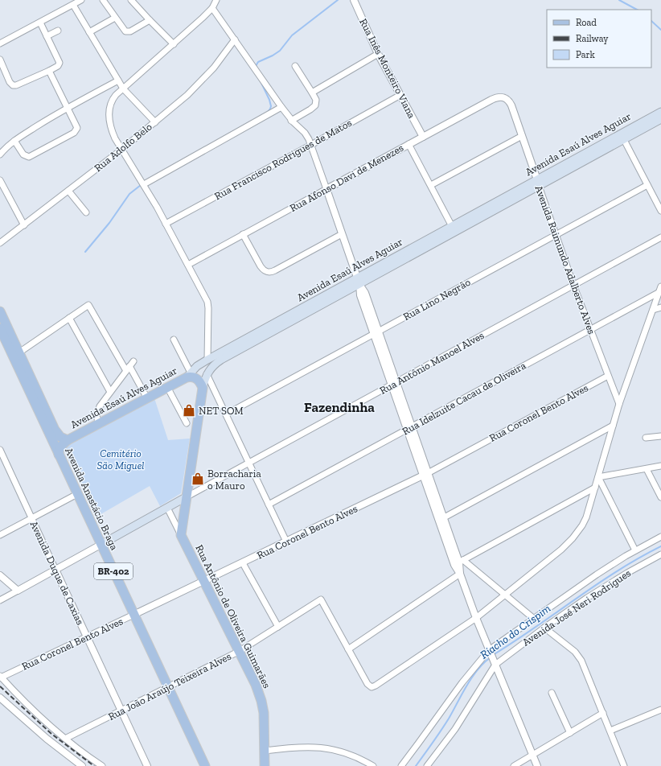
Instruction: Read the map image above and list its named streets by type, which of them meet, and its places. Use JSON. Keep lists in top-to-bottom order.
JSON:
{
  "streets": {
    "main road": [
      "Avenida Esaú Alves Aguiar",
      "Rua Antônio Manoel Alves",
      "Avenida Anastácio Braga",
      "BR-402",
      "Rua Antônio de Oliveira Guimarães"
    ],
    "street": [
      "Rua Inês Monteiro Viana",
      "Rua Adolfo Belo",
      "Rua Francisco Rodrigues de Matos",
      "Rua Afonso Davi de Menezes",
      "Avenida Raimundo Adalberto Alves",
      "Rua Lino Negrão",
      "Rua Idelzuite Cacau de Oliveira",
      "Rua Coronel Bento Alves",
      "Avenida Duque de Caxias",
      "Avenida José Neri Rodrigues",
      "Rua João Araújo Teixeira Alves"
    ]
  },
  "crossings": [
    ["Rua Inês Monteiro Viana", "Rua Francisco Rodrigues de Matos"],
    ["Rua Inês Monteiro Viana", "Rua Afonso Davi de Menezes"],
    ["Avenida Esaú Alves Aguiar", "Avenida Raimundo Adalberto Alves"],
    ["Avenida Esaú Alves Aguiar", "Avenida Anastácio Braga"],
    ["Rua Afonso Davi de Menezes", "Avenida Raimundo Adalberto Alves"],
    ["Avenida Raimundo Adalberto Alves", "Rua Lino Negrão"],
    ["Avenida Raimundo Adalberto Alves", "Rua Antônio Manoel Alves"],
    ["Avenida Raimundo Adalberto Alves", "Rua Idelzuite Cacau de Oliveira"],
    ["Avenida Raimundo Adalberto Alves", "Rua Coronel Bento Alves"],
    ["Rua Antônio Manoel Alves", "Avenida Anastácio Braga"],
    ["Rua Antônio Manoel Alves", "Avenida Duque de Caxias"],
    ["Rua Antônio Manoel Alves", "Rua Antônio de Oliveira Guimarães"],
    ["Rua Coronel Bento Alves", "Avenida Anastácio Braga"],
    ["Rua Coronel Bento Alves", "Avenida Duque de Caxias"],
    ["Rua Coronel Bento Alves", "Rua Antônio de Oliveira Guimarães"],
    ["Avenida Anastácio Braga", "Rua João Araújo Teixeira Alves"],
    ["Avenida Duque de Caxias", "Rua João Araújo Teixeira Alves"],
    ["Rua Antônio de Oliveira Guimarães", "Rua João Araújo Teixeira Alves"]
  ],
  "districts": ["Fazendinha"],
  "water": ["Riacho do Crispim"],
  "parks": ["Cemitério São Miguel"],
  "places": {
    "shop": ["NET SOM", "Borracharia o Mauro"]
  },
  "legend": ["Road", "Railway", "Park"]
}
